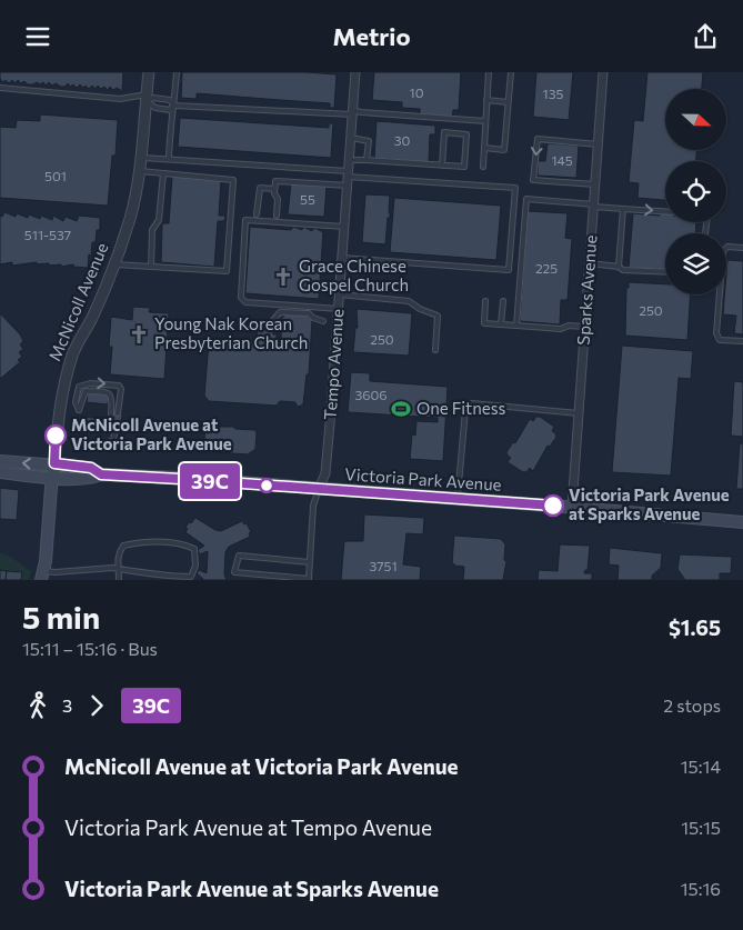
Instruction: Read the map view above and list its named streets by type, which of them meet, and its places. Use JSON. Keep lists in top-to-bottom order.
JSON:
{
  "streets": {
    "main road": ["McNicoll Avenue", "Victoria Park Avenue"],
    "street": ["Sparks Avenue", "Tempo Avenue"]
  },
  "crossings": [
    ["Sparks Avenue", "Victoria Park Avenue"],
    ["McNicoll Avenue", "Victoria Park Avenue"],
    ["Tempo Avenue", "Victoria Park Avenue"]
  ],
  "places": {
    "church": ["Grace Chinese Gospel Church", "Young Nak Korean Presbyterian Church"],
    "sports": ["One Fitness"],
    "other": ["McNicoll Avenue at Victoria Park Avenue", "Victoria Park Avenue at Sparks Avenue"]
  },
  "lines": ["bus line 39C"],
  "house_numbers": [
    "10",
    "135",
    "30",
    "145",
    "501",
    "55",
    "511-537",
    "225",
    "250",
    "250",
    "3606",
    "3751"
  ],
  "north": "right",
  "page": {
    "header": "Metrio",
    "on_map": "39C",
    "heading": ["5 min", "15:11 – 15:16 · Bus", "$1.65"],
    "legs": ["3", "39C", "2 stops"],
    "list": [
      {
        "name": "McNicoll Avenue at Victoria Park Avenue",
        "value": "15:14"
      },
      {
        "name": "Victoria Park Avenue at Tempo Avenue",
        "value": "15:15"
      },
      {
        "name": "Victoria Park Avenue at Sparks Avenue",
        "value": "15:16"
      }
    ]
  }
}
